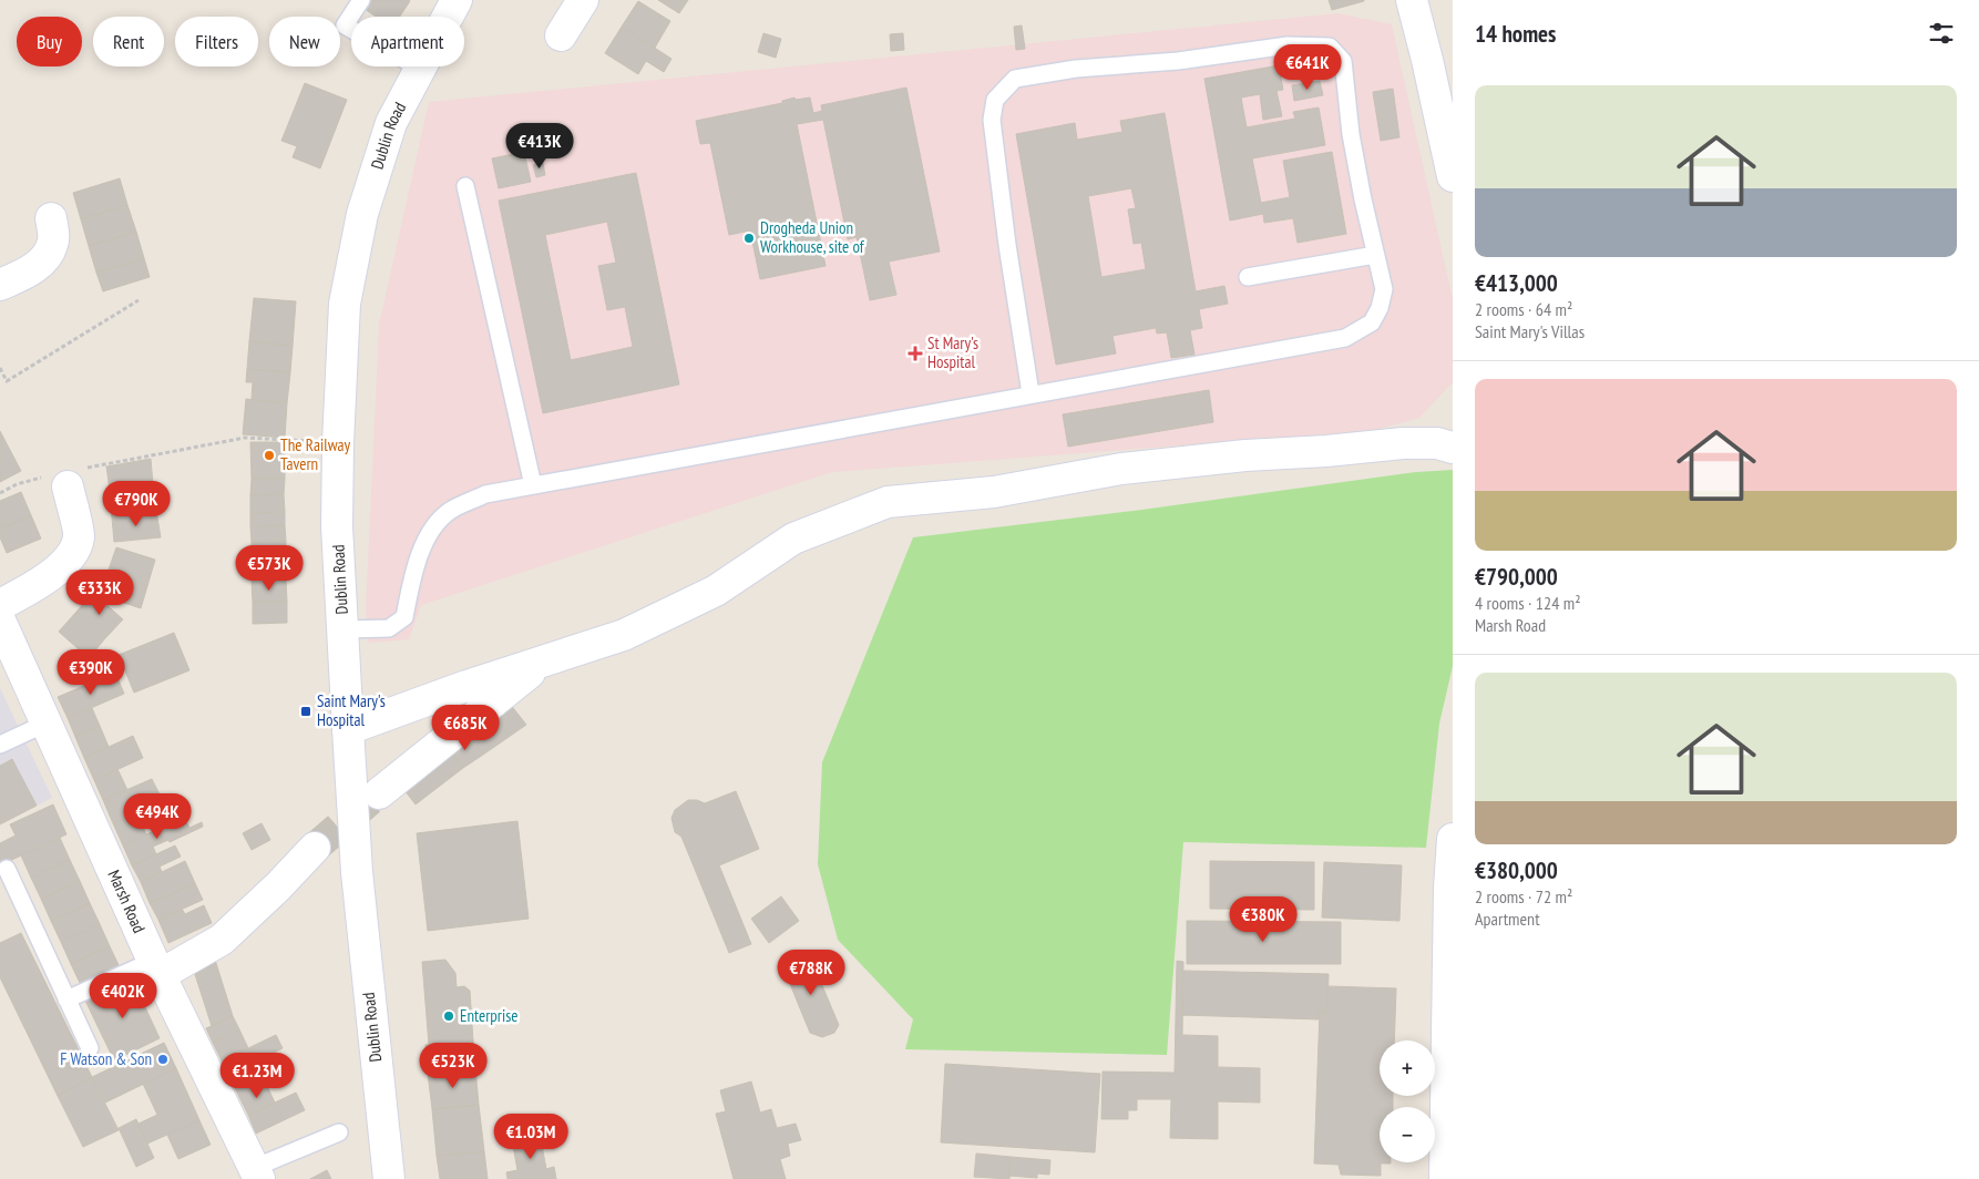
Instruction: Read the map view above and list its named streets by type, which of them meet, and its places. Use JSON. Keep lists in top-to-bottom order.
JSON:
{
  "streets": {
    "street": ["Dublin Road", "Marsh Road"]
  },
  "places": {
    "other": [
      "Drogheda Union Workhouse, site of",
      "The Railway Tavern",
      "Enterprise",
      "F Watson & Son"
    ],
    "health": ["St Mary's Hospital"],
    "transit": ["Saint Mary's Hospital"]
  },
  "page": {
    "heading": "14 homes",
    "chip": [
      "Buy",
      "Rent",
      "Filters",
      "New",
      "Apartment"
    ],
    "price": [
      "€641K",
      "€413K",
      "€790K",
      "€573K",
      "€333K",
      "€390K",
      "€685K",
      "€494K",
      "€380K",
      "€788K",
      "€402K",
      "€523K",
      "€1.23M",
      "€1.03M"
    ],
    "list": [
      {
        "name": "€413,000",
        "note": "2 rooms · 64 m² · Saint Mary's Villas"
      },
      {
        "name": "€790,000",
        "note": "4 rooms · 124 m² · Marsh Road"
      },
      {
        "name": "€380,000",
        "note": "2 rooms · 72 m² · Apartment"
      }
    ],
    "map_buttons": ["+", "−"]
  }
}
